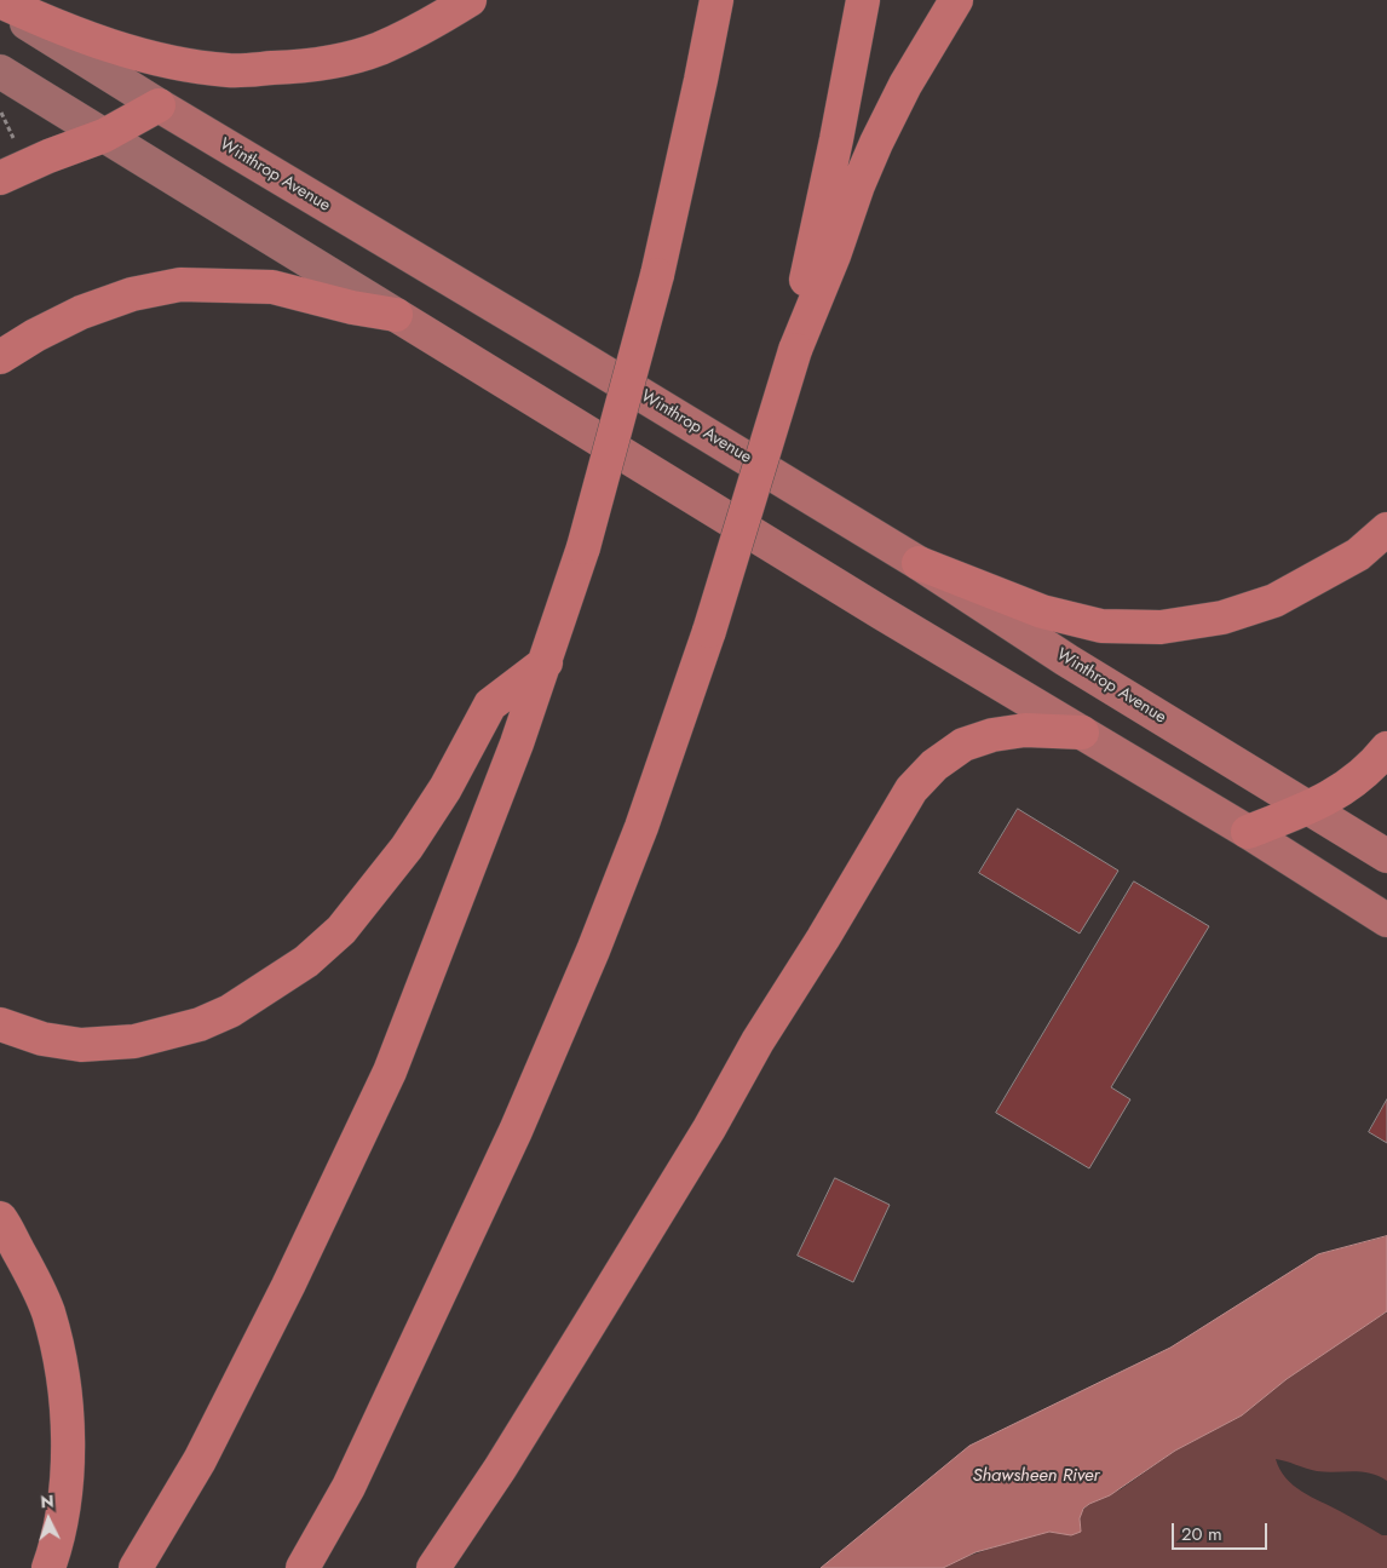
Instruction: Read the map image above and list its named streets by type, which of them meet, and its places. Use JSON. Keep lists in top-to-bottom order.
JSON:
{
  "streets": {
    "highway": ["Winthrop Avenue"]
  },
  "water": ["Shawsheen River"],
  "scale_bar": "20 m",
  "north": "top"
}
